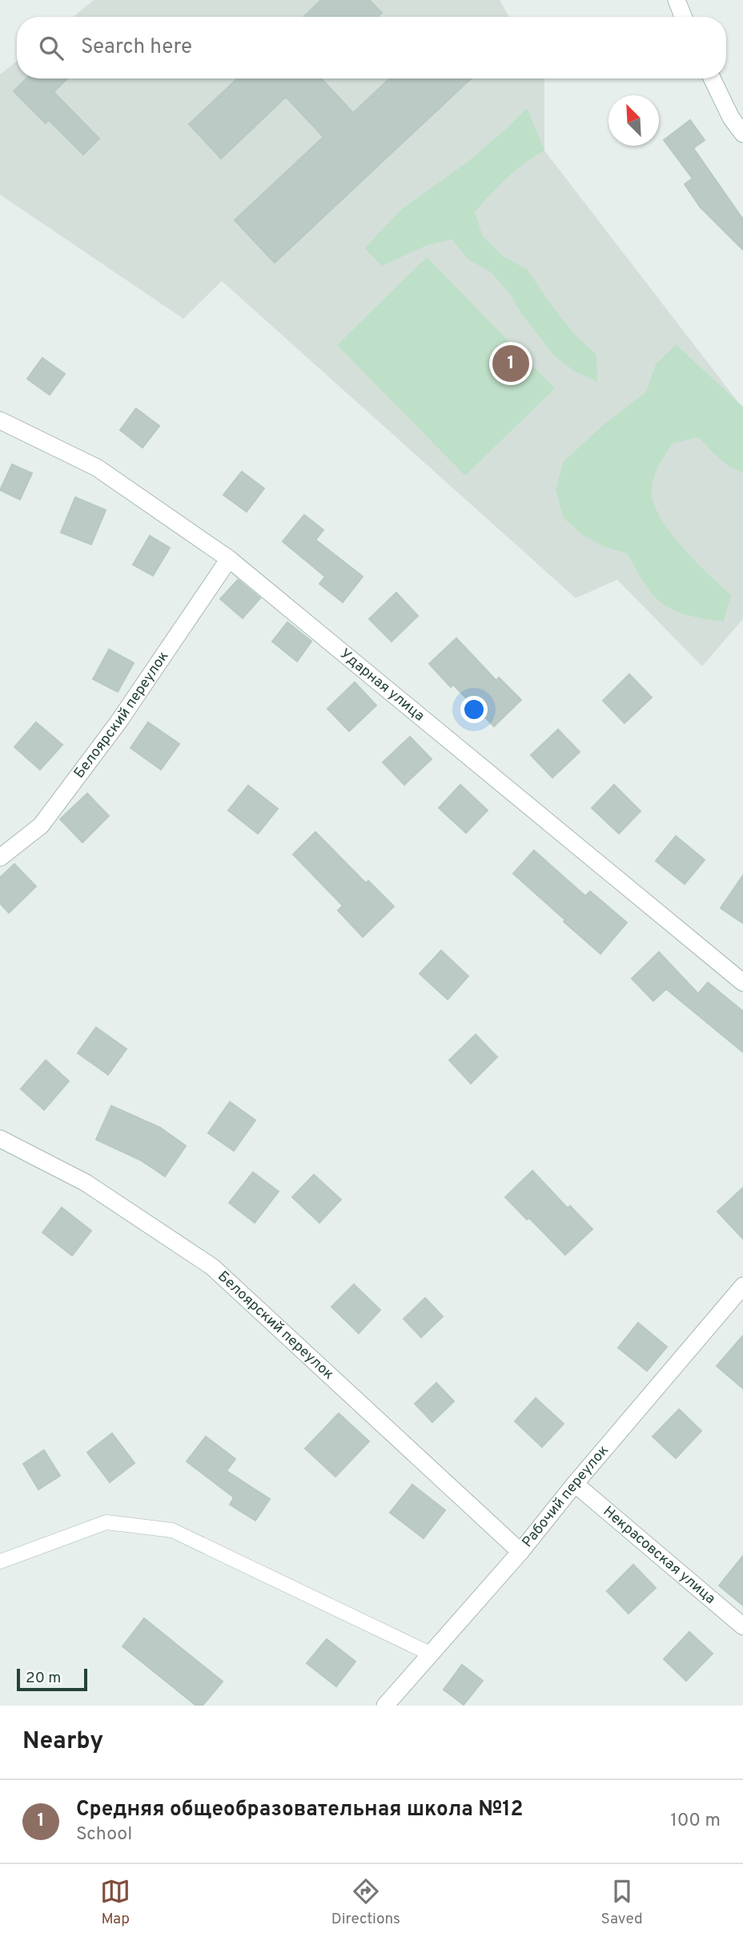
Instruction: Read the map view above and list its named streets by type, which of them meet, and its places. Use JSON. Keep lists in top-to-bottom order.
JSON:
{
  "streets": {
    "street": [
      "Ударная улица",
      "Белоярский переулок",
      "Рабочий переулок",
      "Некрасовская улица"
    ]
  },
  "crossings": [
    ["Ударная улица", "Белоярский переулок"],
    ["Белоярский переулок", "Рабочий переулок"],
    ["Рабочий переулок", "Некрасовская улица"]
  ],
  "scale_bar": "20 m",
  "north": "top left",
  "page": {
    "search": "Search here",
    "pins": "1",
    "scale": "20 m",
    "heading": "Nearby",
    "list": [
      {
        "mark": "1",
        "name": "Средняя общеобразовательная школа №12",
        "note": "School",
        "value": "100 m"
      }
    ],
    "nav": ["Map", "Directions", "Saved"]
  }
}
